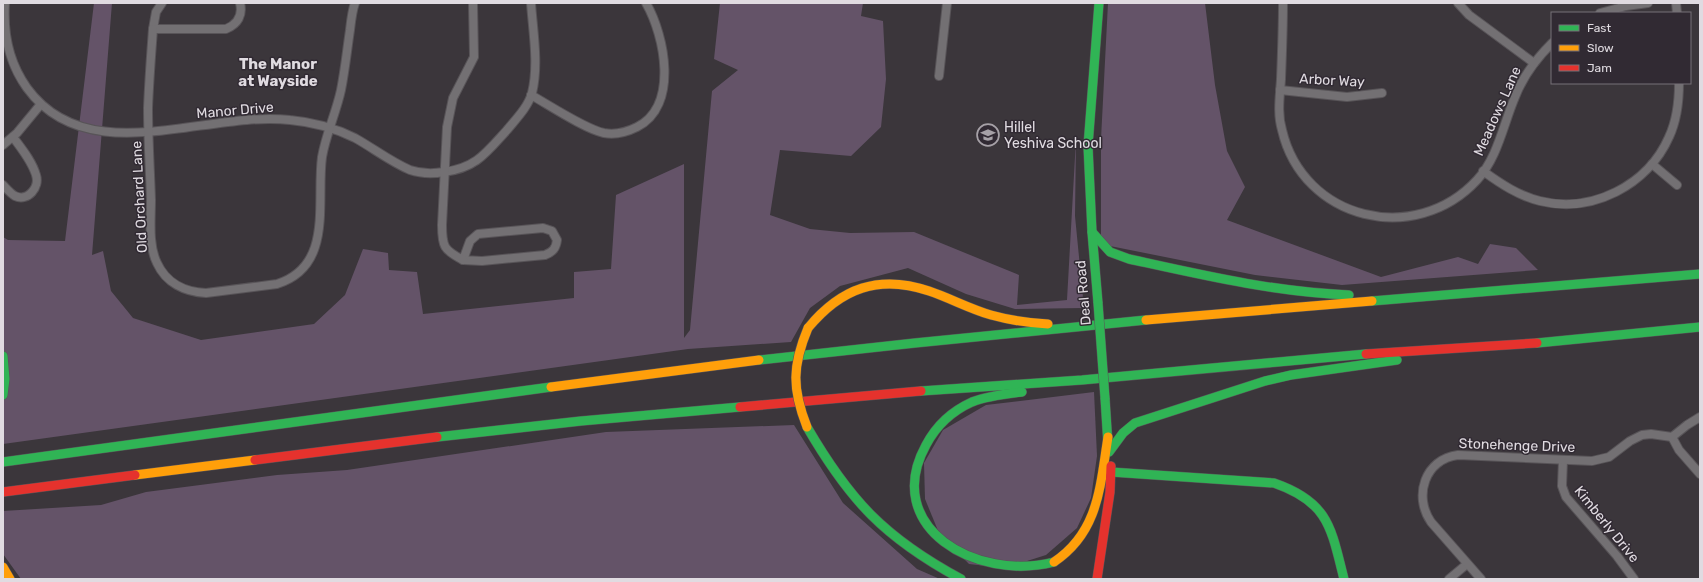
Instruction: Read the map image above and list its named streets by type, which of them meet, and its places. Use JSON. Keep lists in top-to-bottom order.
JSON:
{
  "streets": {
    "main road": ["Deal Road"],
    "street": [
      "Arbor Way",
      "Manor Drive",
      "Meadows Lane",
      "Old Orchard Lane",
      "Stonehenge Drive",
      "Kimberly Drive"
    ]
  },
  "crossings": [
    ["Arbor Way", "Meadows Lane"],
    ["Manor Drive", "Old Orchard Lane"],
    ["Stonehenge Drive", "Kimberly Drive"]
  ],
  "districts": ["The Manor at Wayside"],
  "places": {
    "school or university": ["Hillel Yeshiva School"]
  },
  "legend": ["Fast", "Slow", "Jam"]
}
